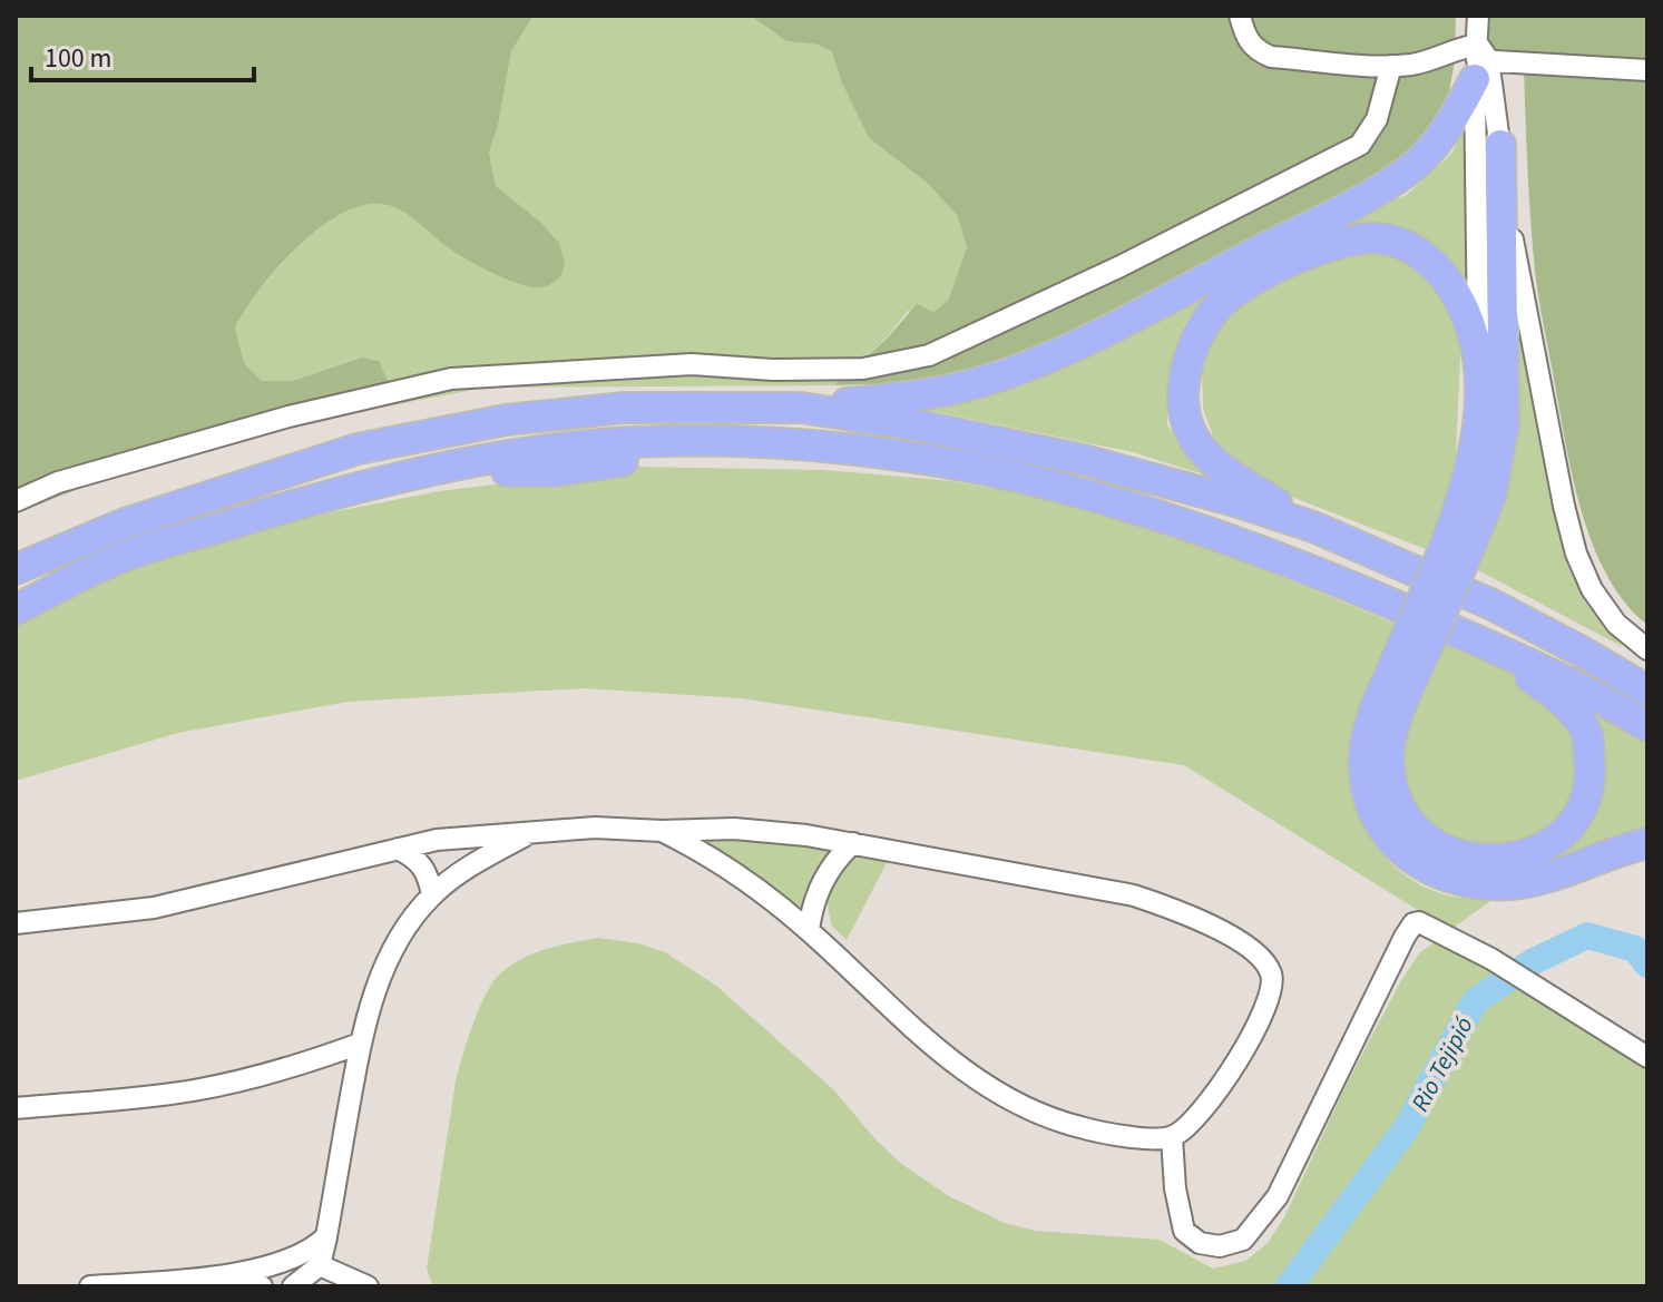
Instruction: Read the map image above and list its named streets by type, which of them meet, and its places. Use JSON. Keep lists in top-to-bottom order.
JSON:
{
  "water": ["Rio Tejipió"],
  "scale_bar": "100 m"
}
